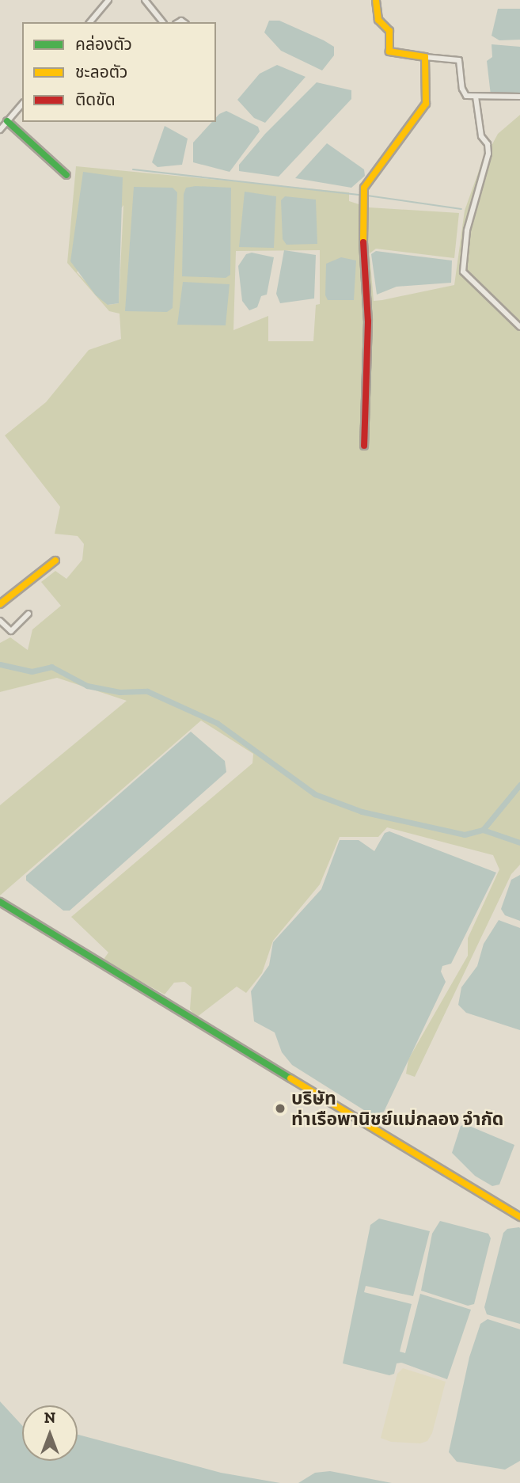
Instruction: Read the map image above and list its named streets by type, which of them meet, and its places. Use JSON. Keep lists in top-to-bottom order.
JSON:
{
  "places": ["บริษัท ท่าเรือพานิชย์แม่กลอง จำกัด"],
  "legend": ["คล่องตัว", "ชะลอตัว", "ติดขัด"],
  "north": "top"
}
